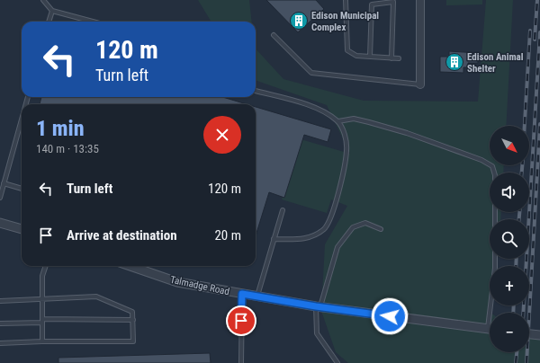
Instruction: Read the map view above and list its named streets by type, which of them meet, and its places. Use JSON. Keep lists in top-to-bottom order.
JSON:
{
  "streets": {
    "street": ["Talmadge Road"]
  },
  "places": {
    "building": ["Edison Municipal Complex", "Edison Animal Shelter"]
  },
  "north": "bottom right",
  "page": {
    "turn": ["120 m", "Turn left"],
    "heading": ["1 min", "140 m · 13:35"],
    "map_buttons": ["+", "−"],
    "list": [
      {
        "name": "Turn left",
        "value": "120 m"
      },
      {
        "name": "Arrive at destination",
        "value": "20 m"
      }
    ]
  }
}
